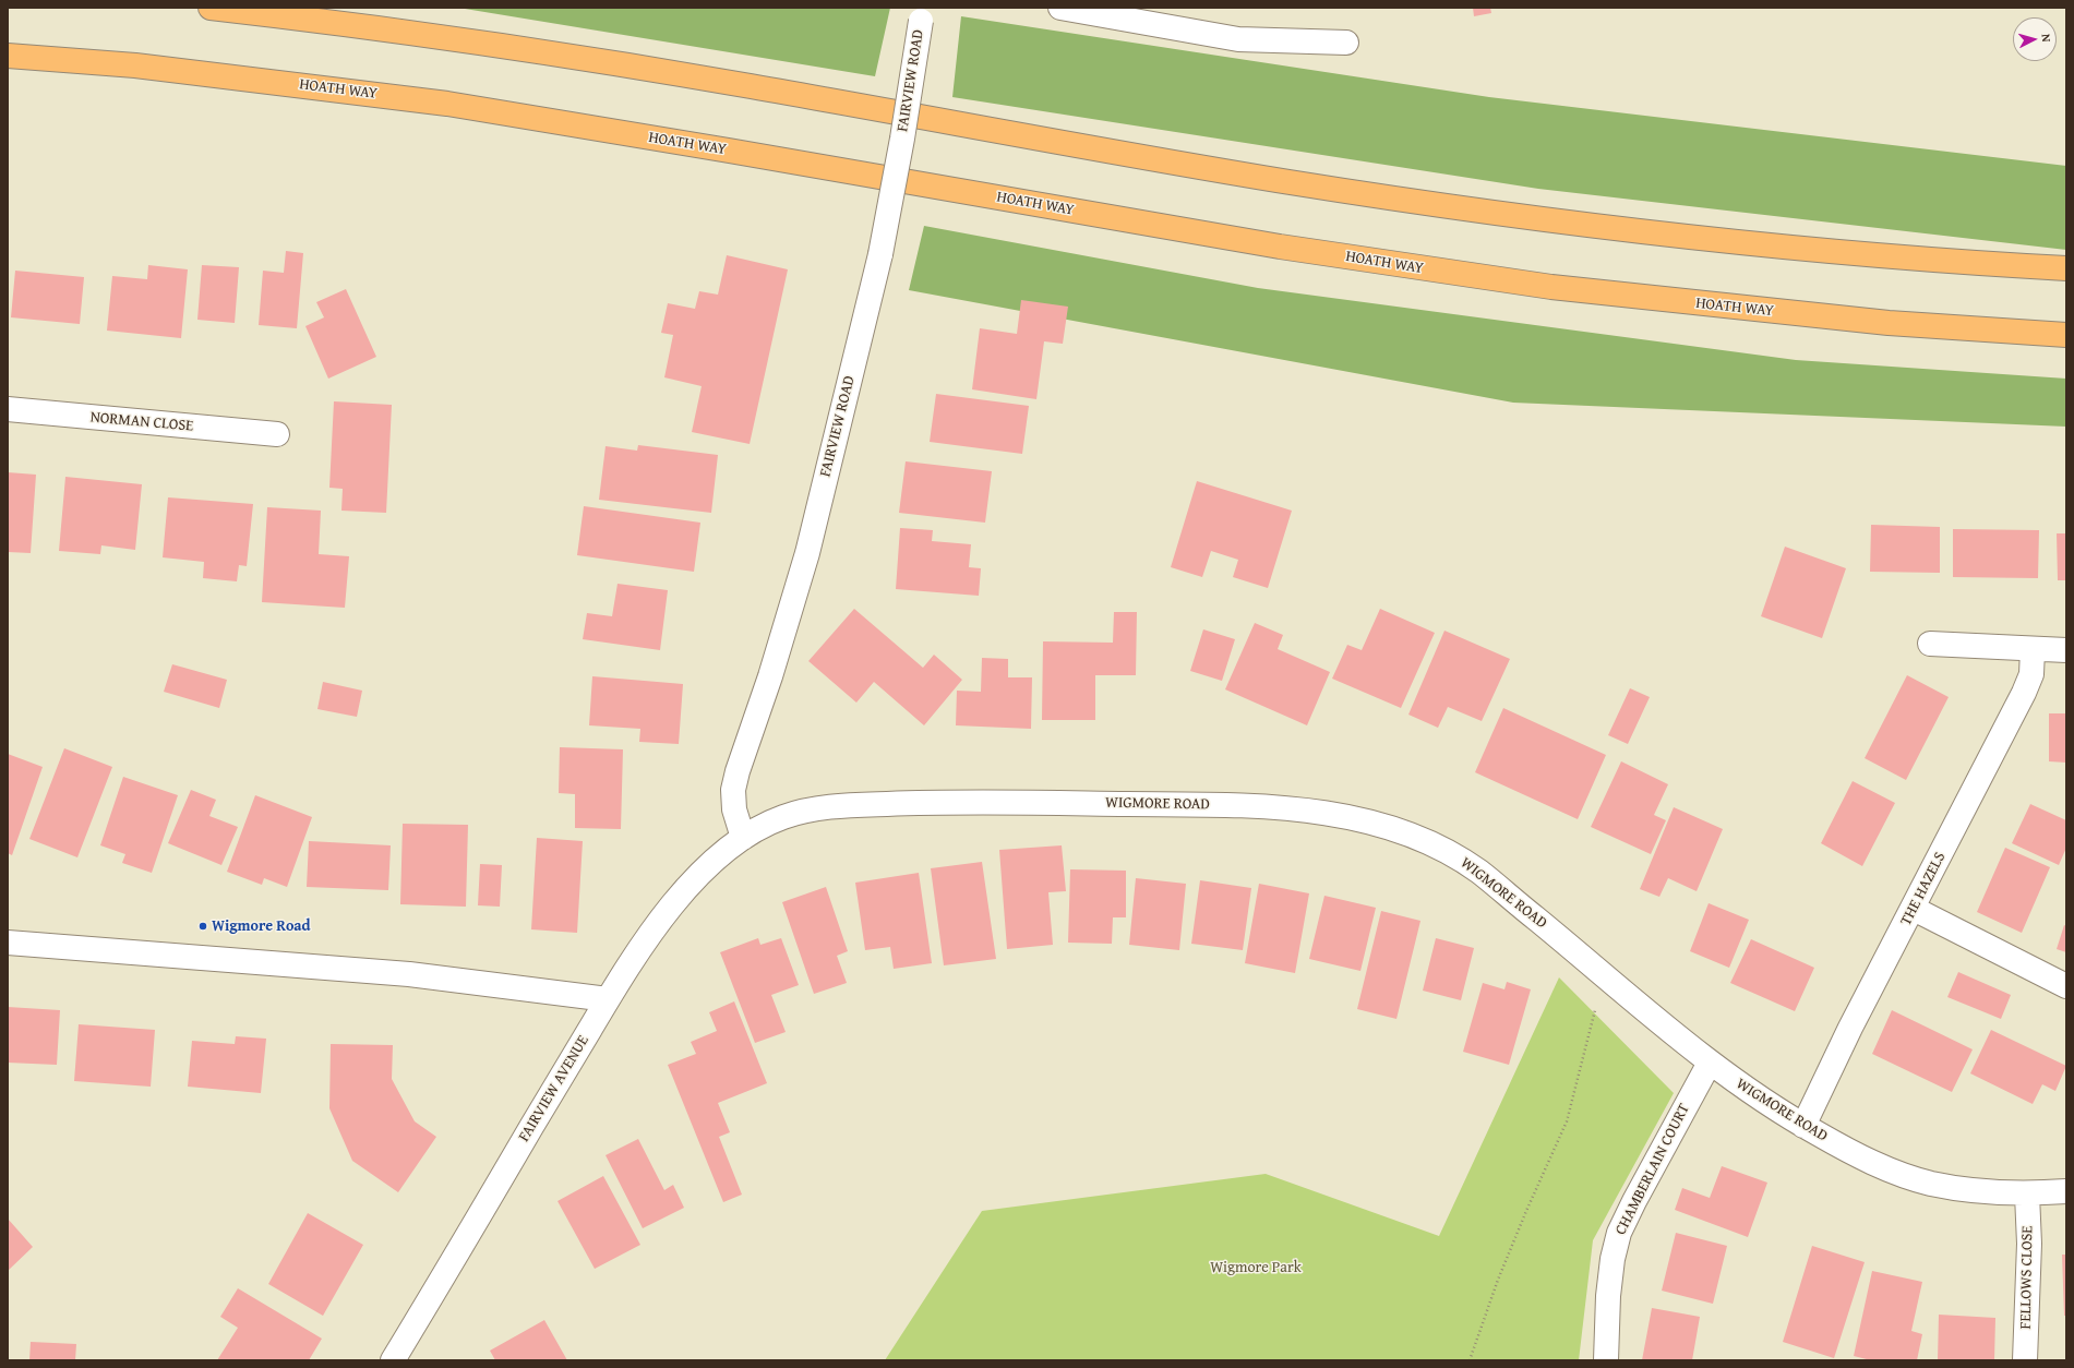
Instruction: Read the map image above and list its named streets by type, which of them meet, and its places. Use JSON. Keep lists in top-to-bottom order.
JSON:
{
  "streets": {
    "main road": ["HOATH WAY"],
    "street": [
      "FAIRVIEW ROAD",
      "NORMAN CLOSE",
      "WIGMORE ROAD",
      "THE HAZELS",
      "FAIRVIEW AVENUE",
      "CHAMBERLAIN COURT",
      "FELLOWS CLOSE"
    ]
  },
  "crossings": [
    ["FAIRVIEW ROAD", "WIGMORE ROAD"],
    ["FAIRVIEW ROAD", "FAIRVIEW AVENUE"],
    ["WIGMORE ROAD", "THE HAZELS"],
    ["WIGMORE ROAD", "FAIRVIEW AVENUE"],
    ["WIGMORE ROAD", "CHAMBERLAIN COURT"],
    ["WIGMORE ROAD", "FELLOWS CLOSE"]
  ],
  "parks": ["Wigmore Park"],
  "places": ["Wigmore Road"],
  "north": "right"
}
